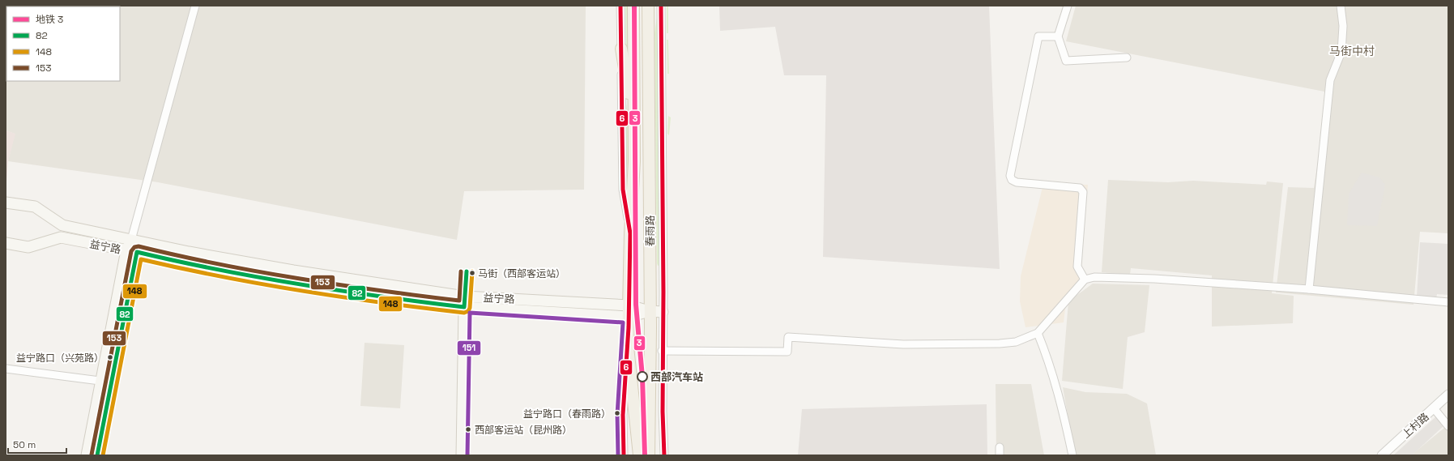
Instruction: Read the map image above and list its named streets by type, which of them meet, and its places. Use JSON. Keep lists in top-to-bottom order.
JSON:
{
  "streets": {
    "main road": ["春雨路", "益宁路"],
    "street": ["上村路"]
  },
  "crossings": [
    ["春雨路", "益宁路"]
  ],
  "districts": ["马街中村"],
  "places": [
    "马街（西部客运站）",
    "益宁路口（兴苑路）",
    "西部汽车站",
    "益宁路口（春雨路）",
    "西部客运站（昆州路）"
  ],
  "lines": [
    "metro line 3",
    "transit line 6",
    "transit line 153",
    "transit line 82",
    "transit line 148",
    "transit line 151"
  ],
  "legend": [
    "地铁 3",
    "82",
    "148",
    "153"
  ],
  "scale_bar": "50 m"
}
